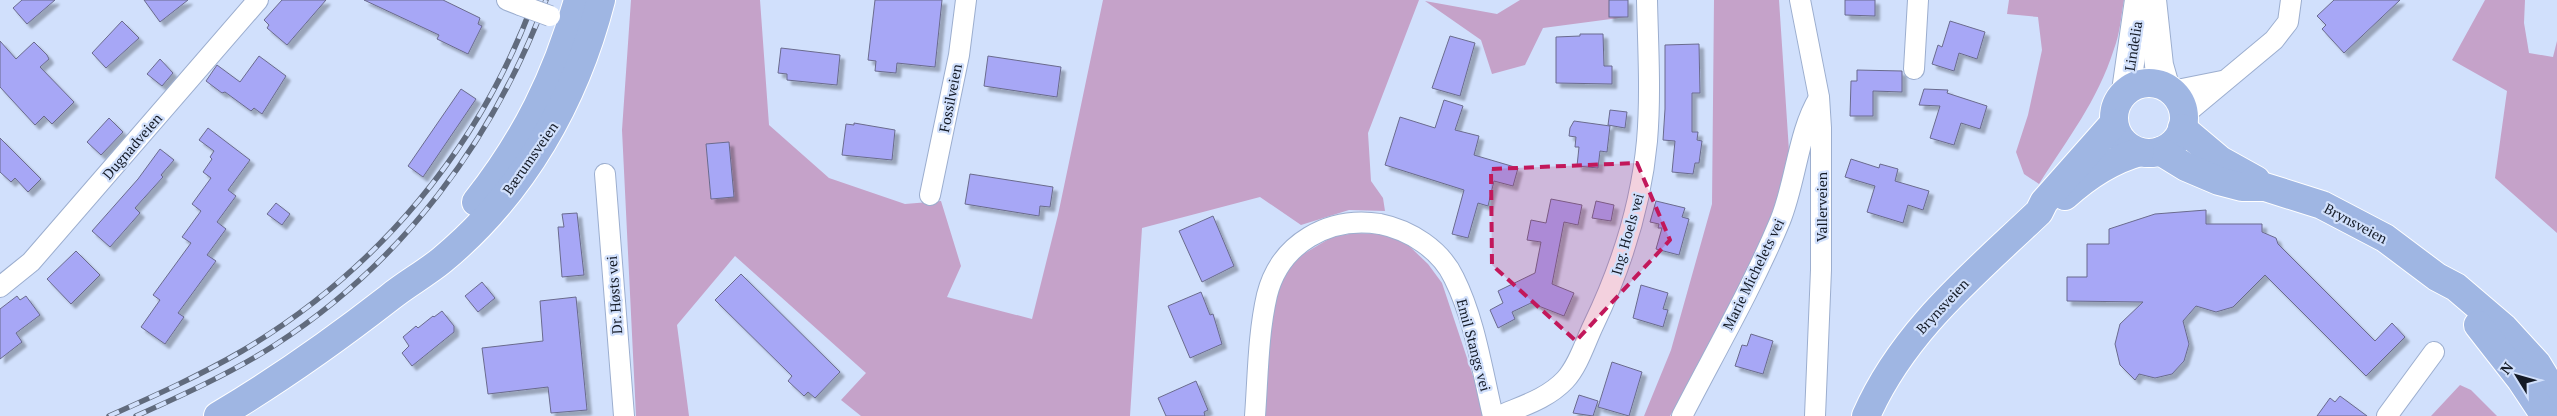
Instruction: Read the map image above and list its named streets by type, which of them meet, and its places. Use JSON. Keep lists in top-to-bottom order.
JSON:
{
  "streets": {
    "main road": ["Lindelia", "Bærumsveien", "Brynsveien"],
    "street": [
      "Fossilveien",
      "Dugnadveien",
      "Vallerveien",
      "Ing. Hoels vei",
      "Marie Michelets vei",
      "Dr. Høsts vei",
      "Emil Stangs vei"
    ]
  },
  "crossings": [
    ["Lindelia", "Brynsveien"],
    ["Vallerveien", "Marie Michelets vei"]
  ],
  "north": "top left"
}
